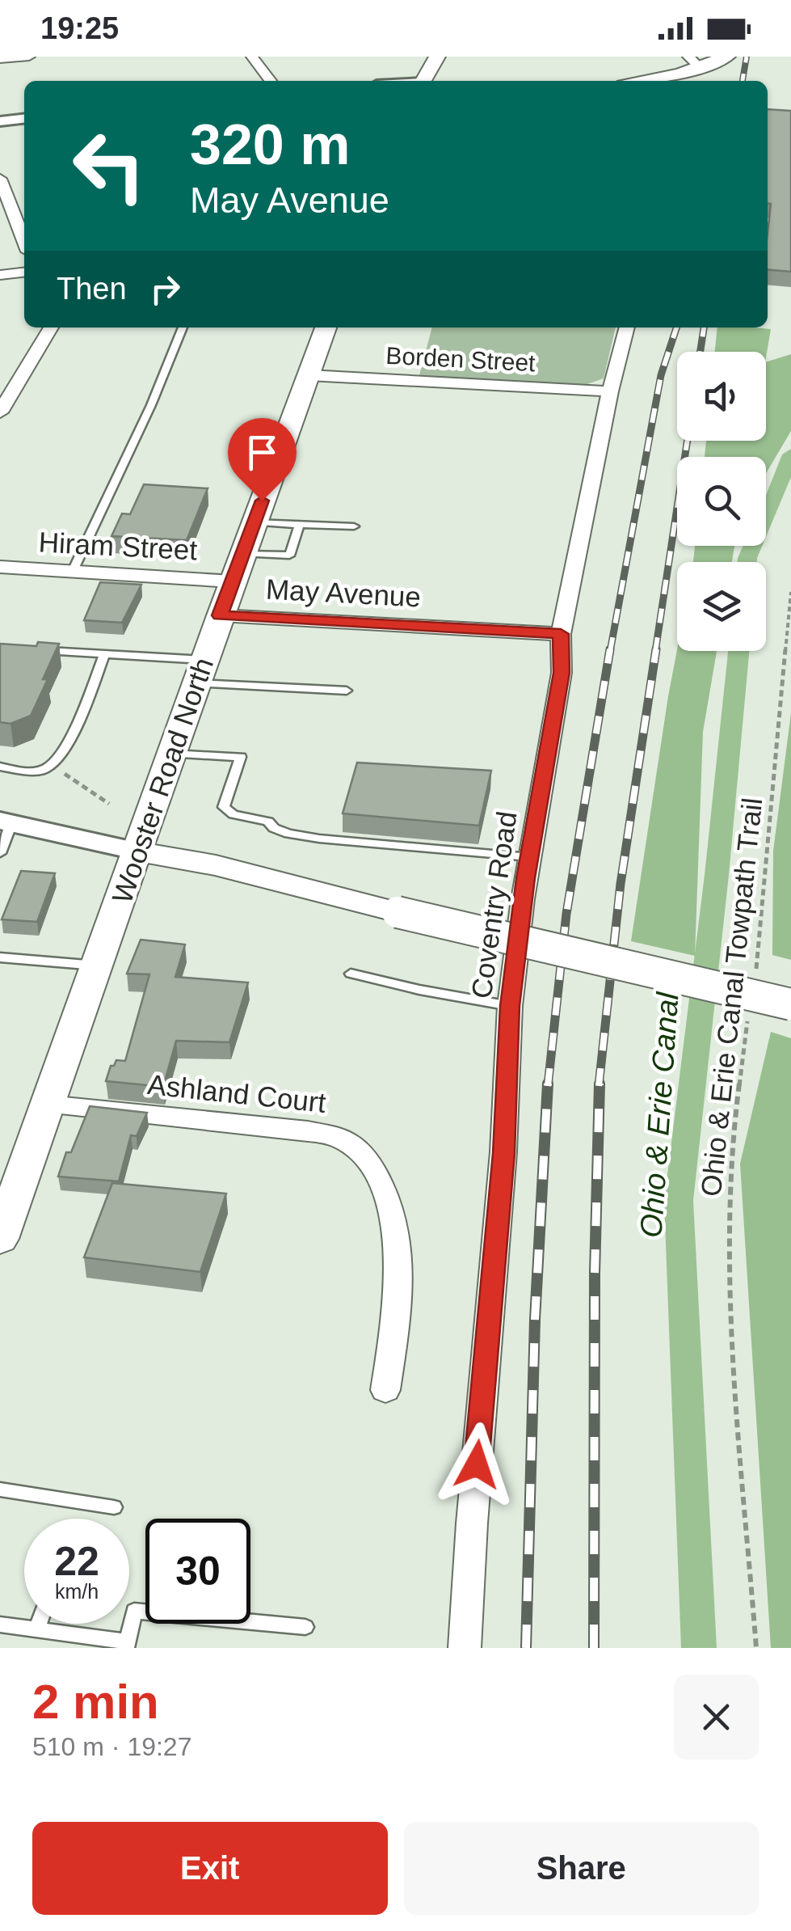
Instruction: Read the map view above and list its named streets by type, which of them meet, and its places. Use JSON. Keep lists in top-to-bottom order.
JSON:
{
  "streets": {
    "main road": ["Wooster Road North"],
    "street": [
      "Borden Street",
      "Hiram Street",
      "May Avenue",
      "Coventry Road",
      "Ashland Court"
    ],
    "path": ["Ohio & Erie Canal Towpath Trail"]
  },
  "crossings": [
    ["Borden Street", "Wooster Road North"],
    ["Borden Street", "Coventry Road"],
    ["Hiram Street", "Wooster Road North"],
    ["May Avenue", "Wooster Road North"],
    ["May Avenue", "Coventry Road"],
    ["Wooster Road North", "Ashland Court"]
  ],
  "water": ["Ohio & Erie Canal"],
  "page": {
    "status": "19:25",
    "turn": ["320 m", "May Avenue"],
    "then": "Then",
    "speed": "22 km/h",
    "limit": "30",
    "heading": ["2 min", "510 m · 19:27"],
    "buttons": ["Exit", "Share"]
  }
}
